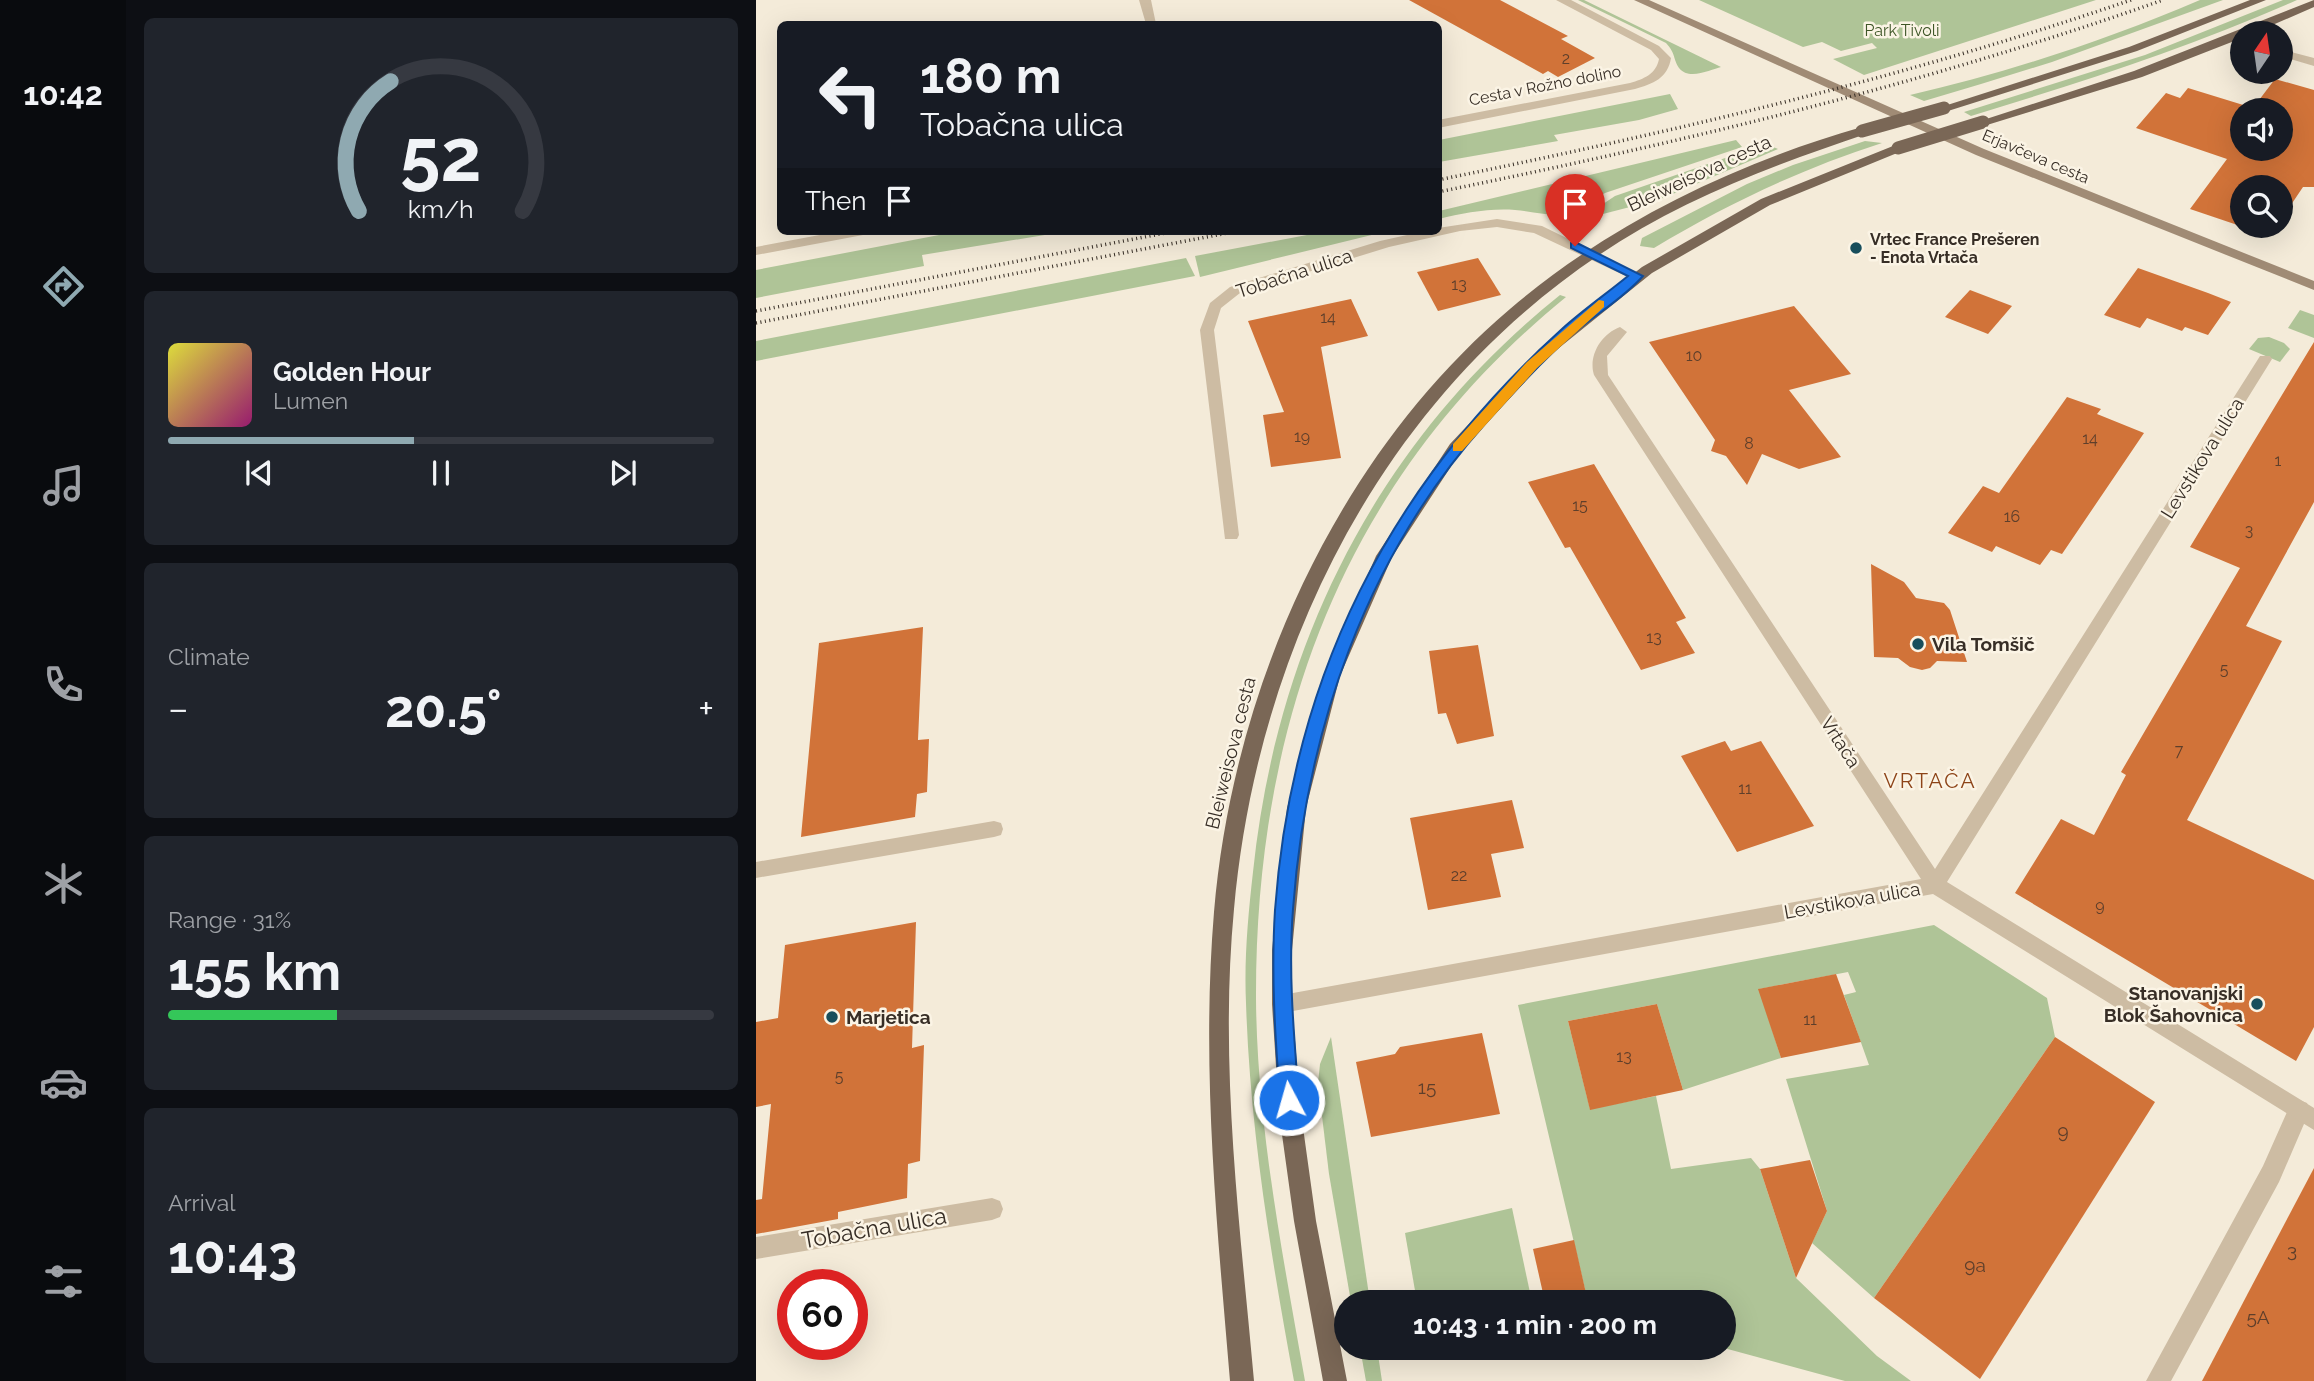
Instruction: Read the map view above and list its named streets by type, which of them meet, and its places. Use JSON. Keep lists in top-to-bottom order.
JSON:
{
  "streets": {
    "main road": ["Erjavčeva cesta", "Bleiweisova cesta"],
    "street": [
      "Cesta v Rožno dolino",
      "Tobačna ulica",
      "Levstikova ulica",
      "Vrtača"
    ]
  },
  "crossings": [
    ["Bleiweisova cesta", "Tobačna ulica"],
    ["Levstikova ulica", "Vrtača"]
  ],
  "districts": ["VRTAČA"],
  "parks": ["Park Tivoli"],
  "places": [
    "Vrtec France Prešeren - Enota Vrtača",
    "Vila Tomšič",
    "Stanovanjski Blok Šahovnica",
    "Marjetica"
  ],
  "house_numbers": [
    "2",
    "13",
    "14",
    "10",
    "19",
    "14",
    "8",
    "1",
    "15",
    "16",
    "3",
    "13",
    "5",
    "7",
    "11",
    "22",
    "9",
    "11",
    "13",
    "5",
    "15",
    "9",
    "3",
    "9a",
    "5A"
  ],
  "north": "top",
  "page": {
    "tabs": "10:42",
    "turn": ["180 m", "Tobačna ulica"],
    "then": "Then",
    "song": ["Golden Hour", "Lumen"],
    "tile": [
      "Climate",
      ["Range · 31%", "155 km"],
      ["Arrival", "10:43"]
    ],
    "heat": ["−", "20.5°", "+"],
    "limit": "60",
    "trip": "10:43 · 1 min · 200 m",
    "gauge": ["52", "km/h"]
  }
}
